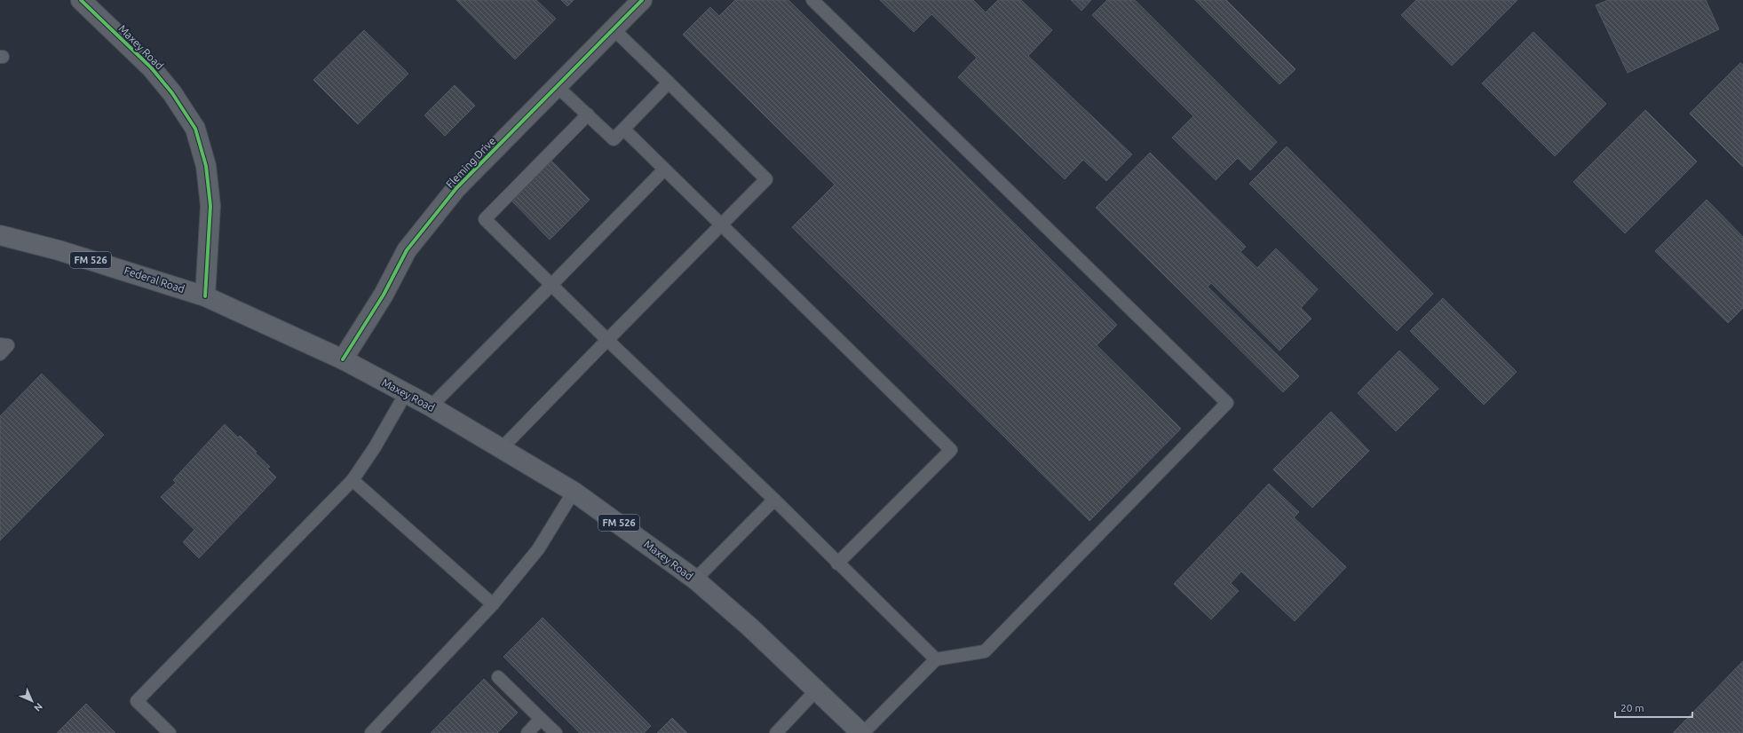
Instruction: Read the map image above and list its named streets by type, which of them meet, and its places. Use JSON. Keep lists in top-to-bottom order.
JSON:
{
  "streets": {
    "main road": ["Maxey Road", "FM 526", "Federal Road"],
    "street": ["Fleming Drive"]
  },
  "crossings": [
    ["Maxey Road", "Fleming Drive"],
    ["Maxey Road", "Federal Road"]
  ],
  "scale_bar": "20 m",
  "north": "bottom right"
}
